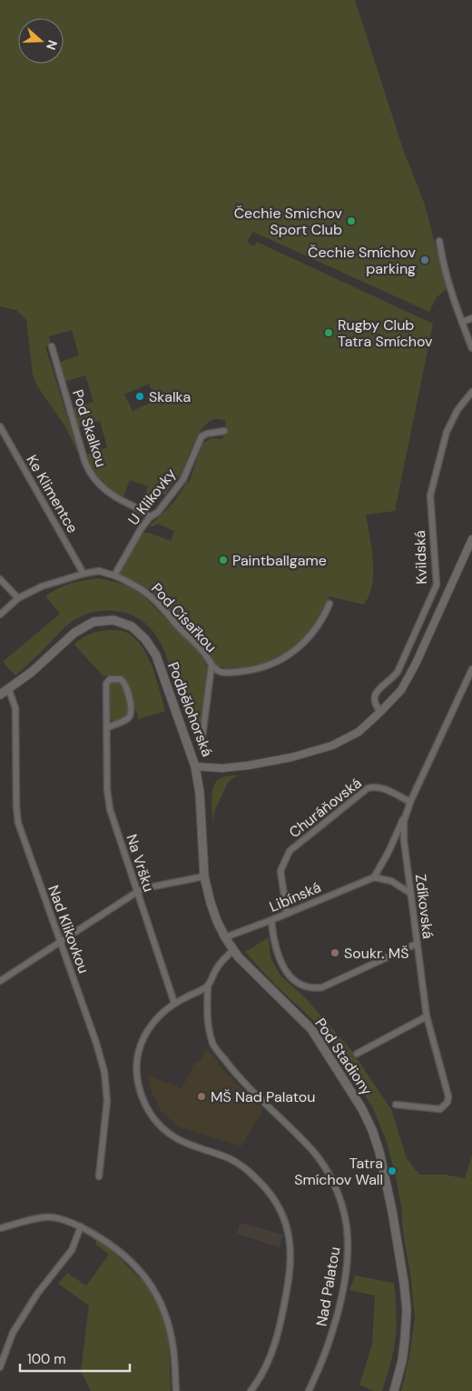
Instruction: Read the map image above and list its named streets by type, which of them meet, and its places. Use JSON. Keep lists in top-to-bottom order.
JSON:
{
  "streets": {
    "main road": ["Podbělohorská", "Pod Stadiony"],
    "street": [
      "Pod Skalkou",
      "Ke Klimentce",
      "U Klikovky",
      "Kvildská",
      "Pod Císařkou",
      "Churáňovská",
      "Na Vršku",
      "Libínská",
      "Zdíkovská",
      "Nad Klikovkou",
      "Nad Palatou"
    ]
  },
  "crossings": [
    ["Pod Skalkou", "U Klikovky"],
    ["U Klikovky", "Pod Císařkou"],
    ["Kvildská", "Podbělohorská"],
    ["Podbělohorská", "Nad Klikovkou"],
    ["Podbělohorská", "Pod Stadiony"],
    ["Churáňovská", "Libínská"],
    ["Churáňovská", "Zdíkovská"],
    ["Libínská", "Pod Stadiony"]
  ],
  "places": [
    "Čechie Smichov Sport Club",
    "Čechie Smíchov parking",
    "Rugby Club Tatra Smíchov",
    "Skalka",
    "Paintballgame",
    "Soukr. MŠ",
    "MŠ Nad Palatou",
    "Tatra Smíchov Wall"
  ],
  "scale_bar": "100 m",
  "north": "right"
}
